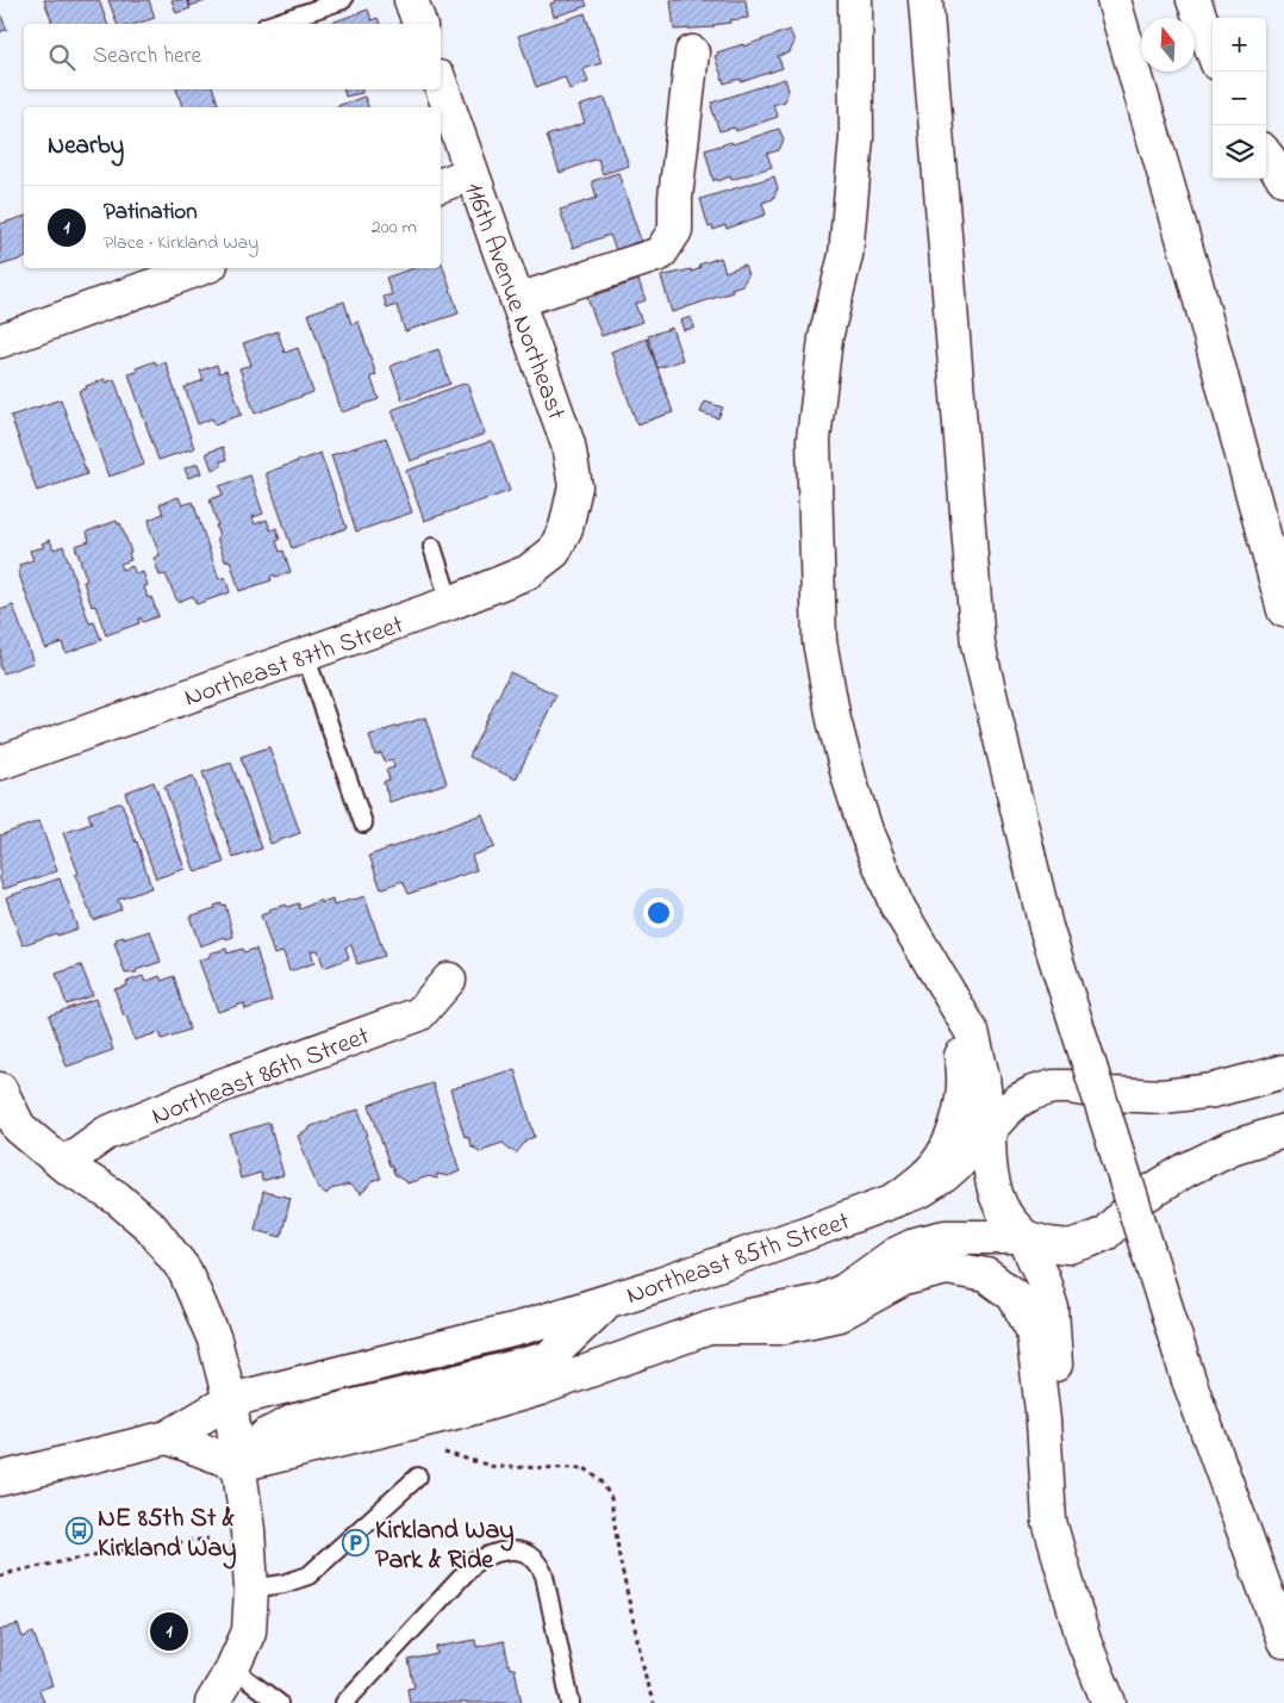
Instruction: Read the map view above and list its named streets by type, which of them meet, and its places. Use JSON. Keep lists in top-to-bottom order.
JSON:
{
  "streets": {
    "main road": [
      "116th Avenue Northeast",
      "Northeast 87th Street",
      "Northeast 86th Street",
      "Northeast 85th Street"
    ]
  },
  "crossings": [
    ["116th Avenue Northeast", "Northeast 87th Street"]
  ],
  "places": {
    "bus stop": ["NE 85th St & Kirkland Way"],
    "parking": ["Kirkland Way Park & Ride"]
  },
  "north": "top",
  "page": {
    "map_buttons": ["+", "−"],
    "search": "Search here",
    "heading": "Nearby",
    "list": [
      {
        "mark": "1",
        "name": "Patination",
        "note": "Place · Kirkland Way",
        "value": "200 m"
      }
    ],
    "pins": "1"
  }
}
